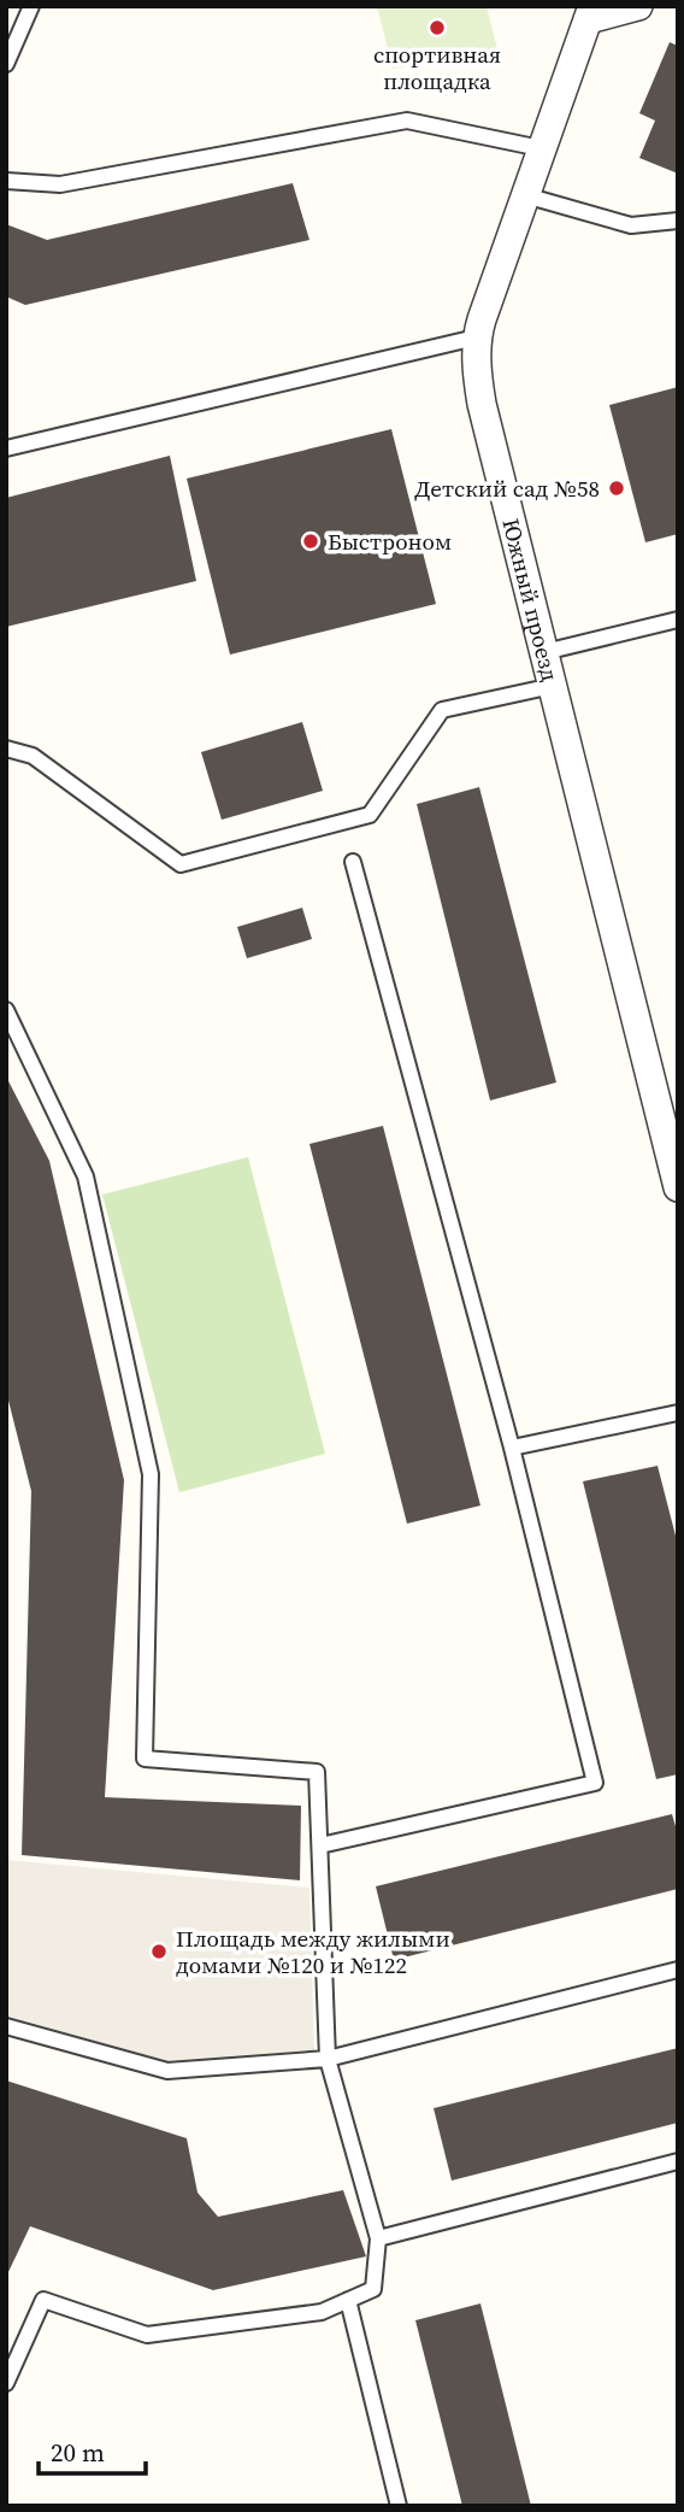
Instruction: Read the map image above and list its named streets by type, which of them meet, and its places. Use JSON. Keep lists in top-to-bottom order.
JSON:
{
  "streets": {
    "street": ["Южный проезд"]
  },
  "places": [
    "спортивная площадка",
    "Детский сад №58",
    "Быстроном",
    "Площадь между жилыми домами №120 и №122"
  ],
  "scale_bar": "20 m"
}
